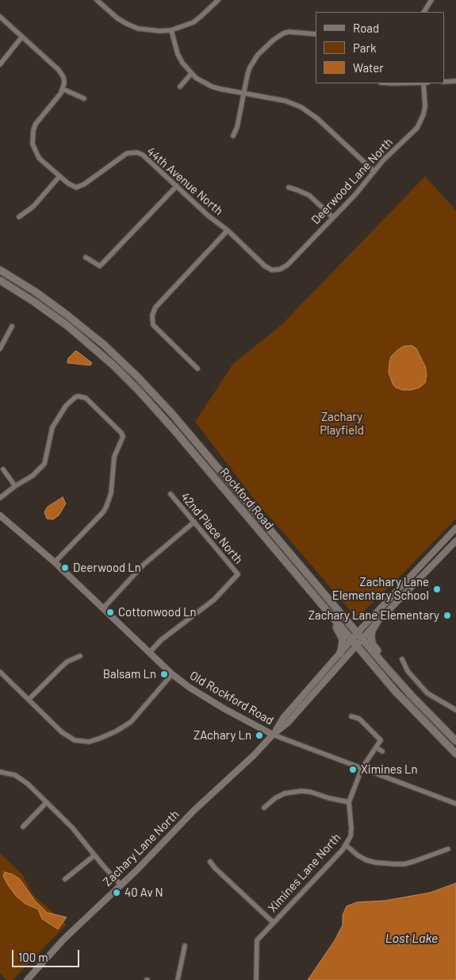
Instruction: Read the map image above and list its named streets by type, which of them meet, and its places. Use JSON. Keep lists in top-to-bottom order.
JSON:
{
  "streets": {
    "main road": ["Rockford Road"],
    "street": [
      "44th Avenue North",
      "Deerwood Lane North",
      "42nd Place North",
      "Old Rockford Road",
      "Zachary Lane North",
      "Ximines Lane North"
    ]
  },
  "crossings": [
    ["44th Avenue North", "Deerwood Lane North"],
    ["Rockford Road", "Zachary Lane North"],
    ["42nd Place North", "Old Rockford Road"],
    ["Old Rockford Road", "Zachary Lane North"],
    ["Old Rockford Road", "Ximines Lane North"]
  ],
  "water": ["Lost Lake"],
  "parks": ["Zachary Playfield"],
  "places": [
    "Deerwood Ln",
    "Zachary Lane Elementary School",
    "Cottonwood Ln",
    "Zachary Lane Elementary",
    "Balsam Ln",
    "ZAchary Ln",
    "Ximines Ln",
    "40 Av N"
  ],
  "legend": ["Road", "Park", "Water"],
  "scale_bar": "100 m"
}
